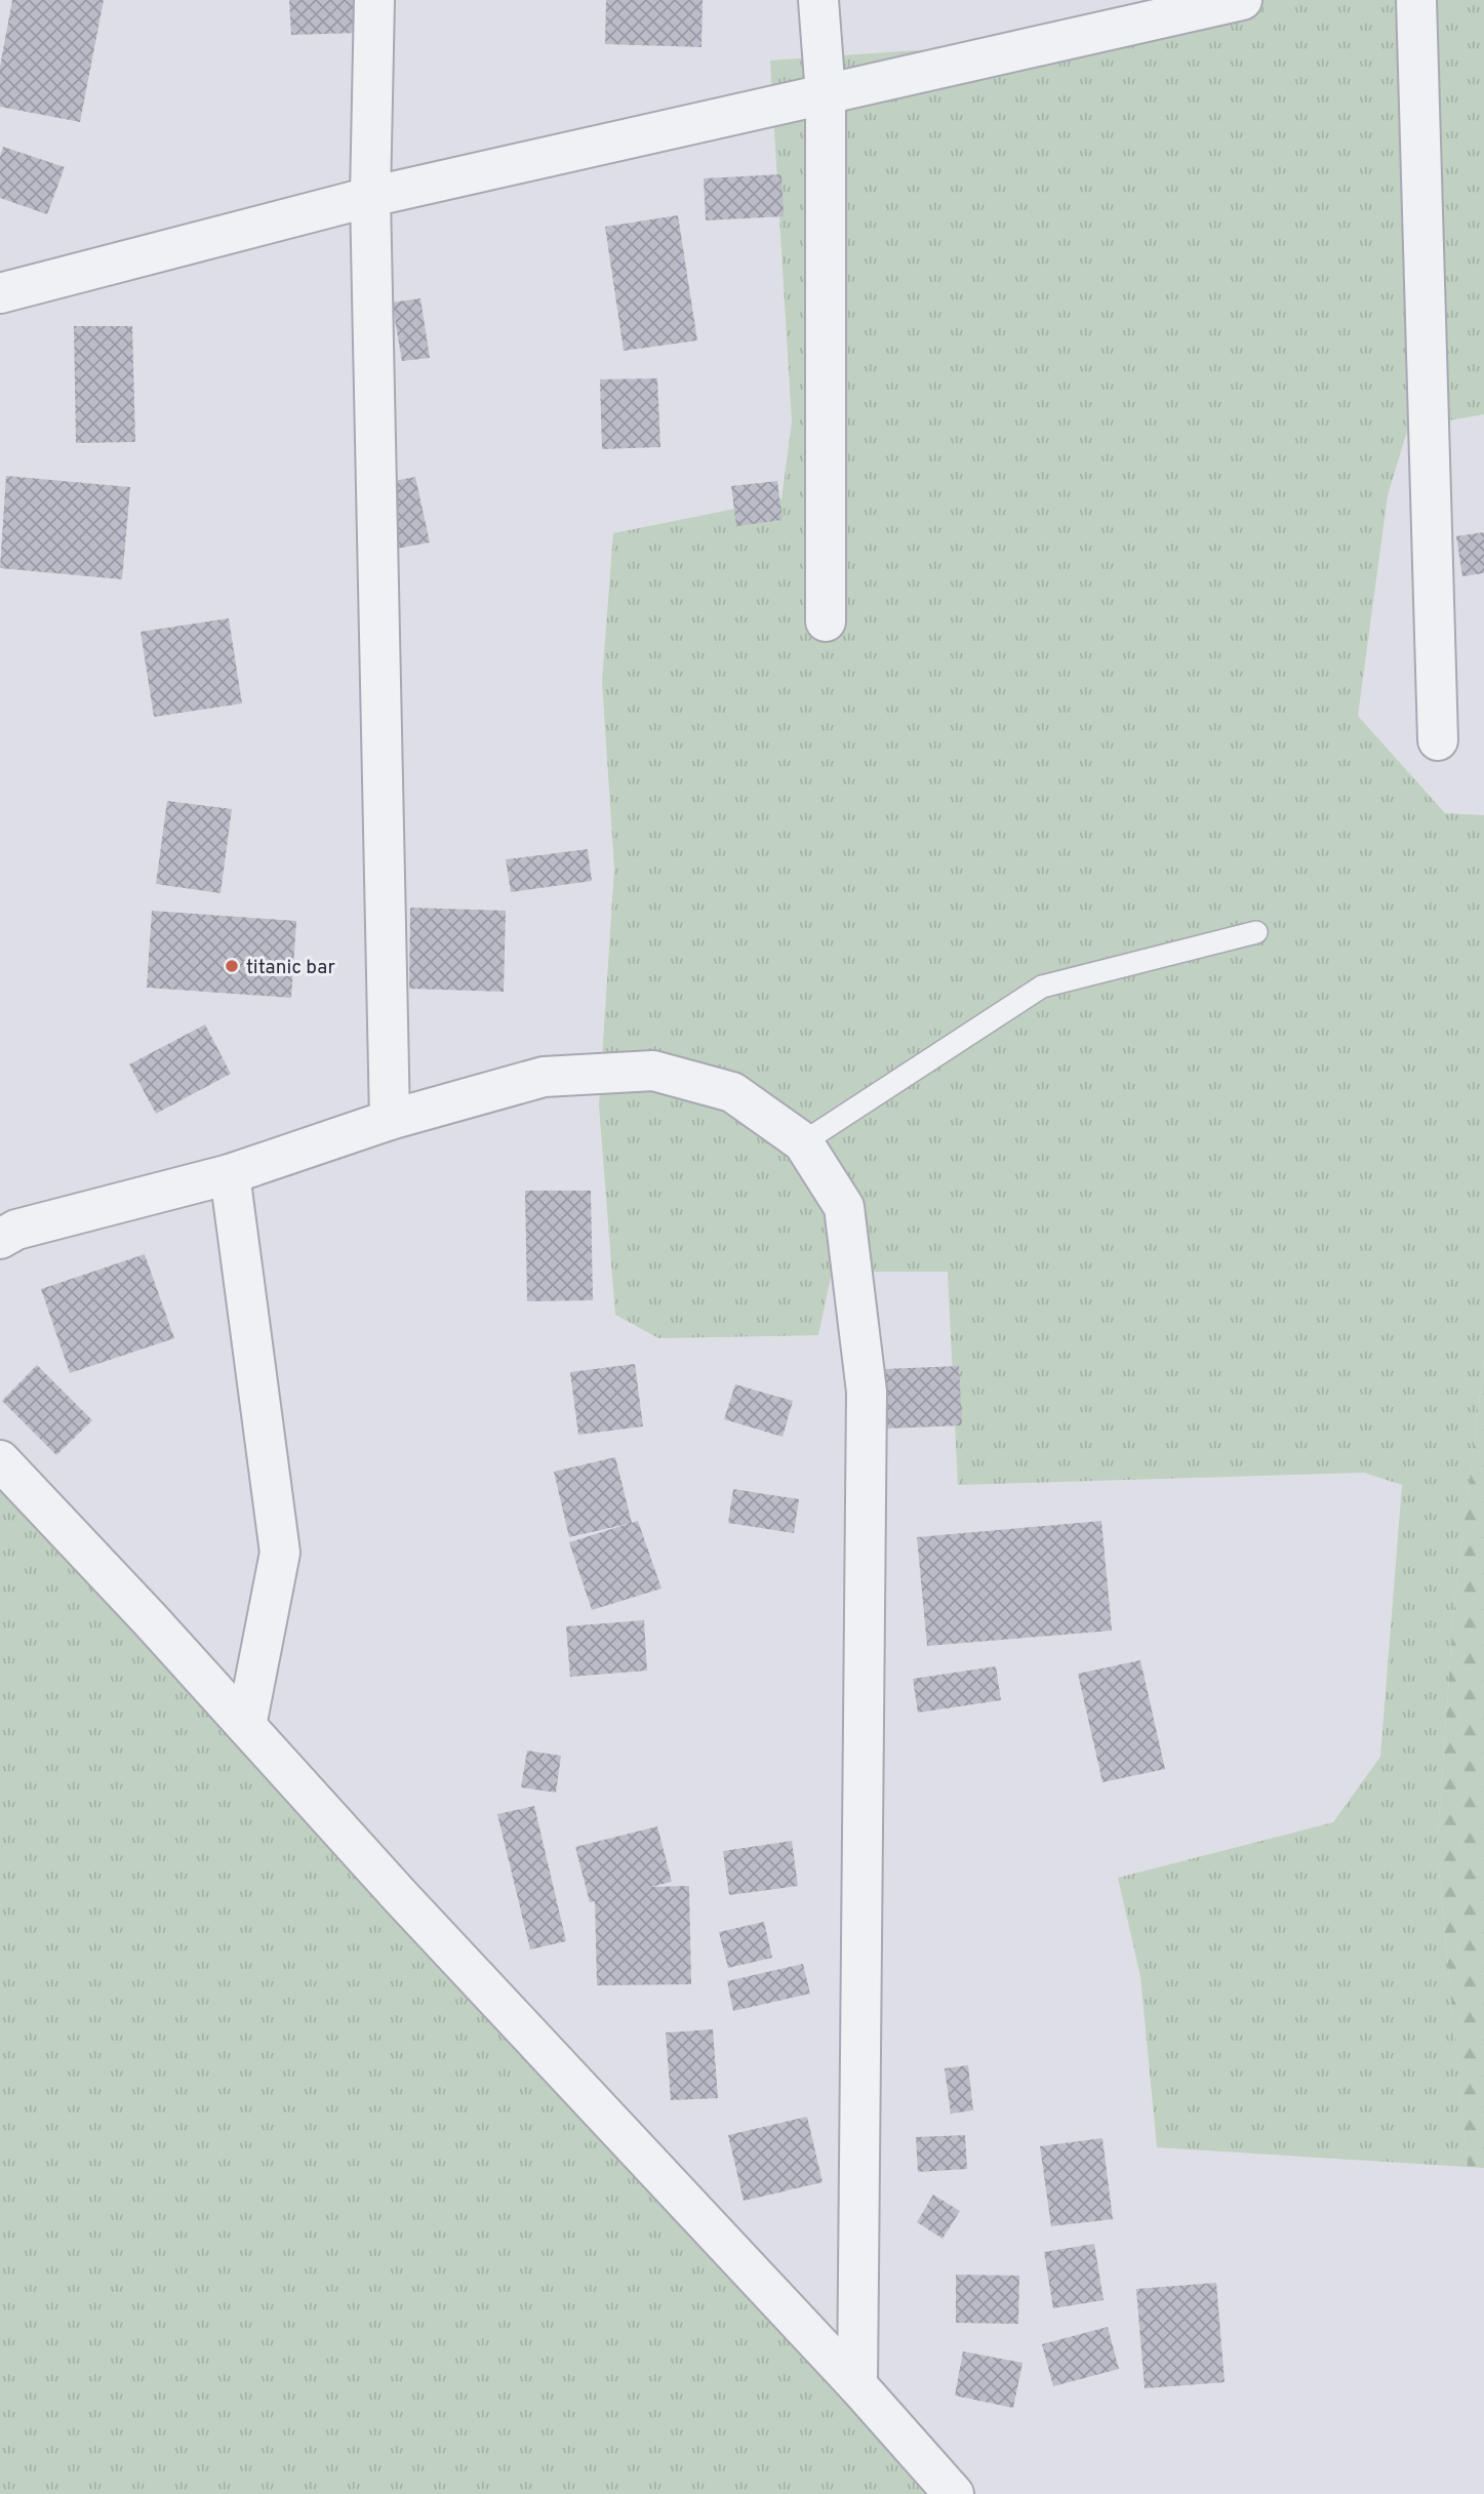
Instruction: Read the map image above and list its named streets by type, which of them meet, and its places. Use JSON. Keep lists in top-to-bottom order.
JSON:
{
  "places": ["titanic bar"]
}
